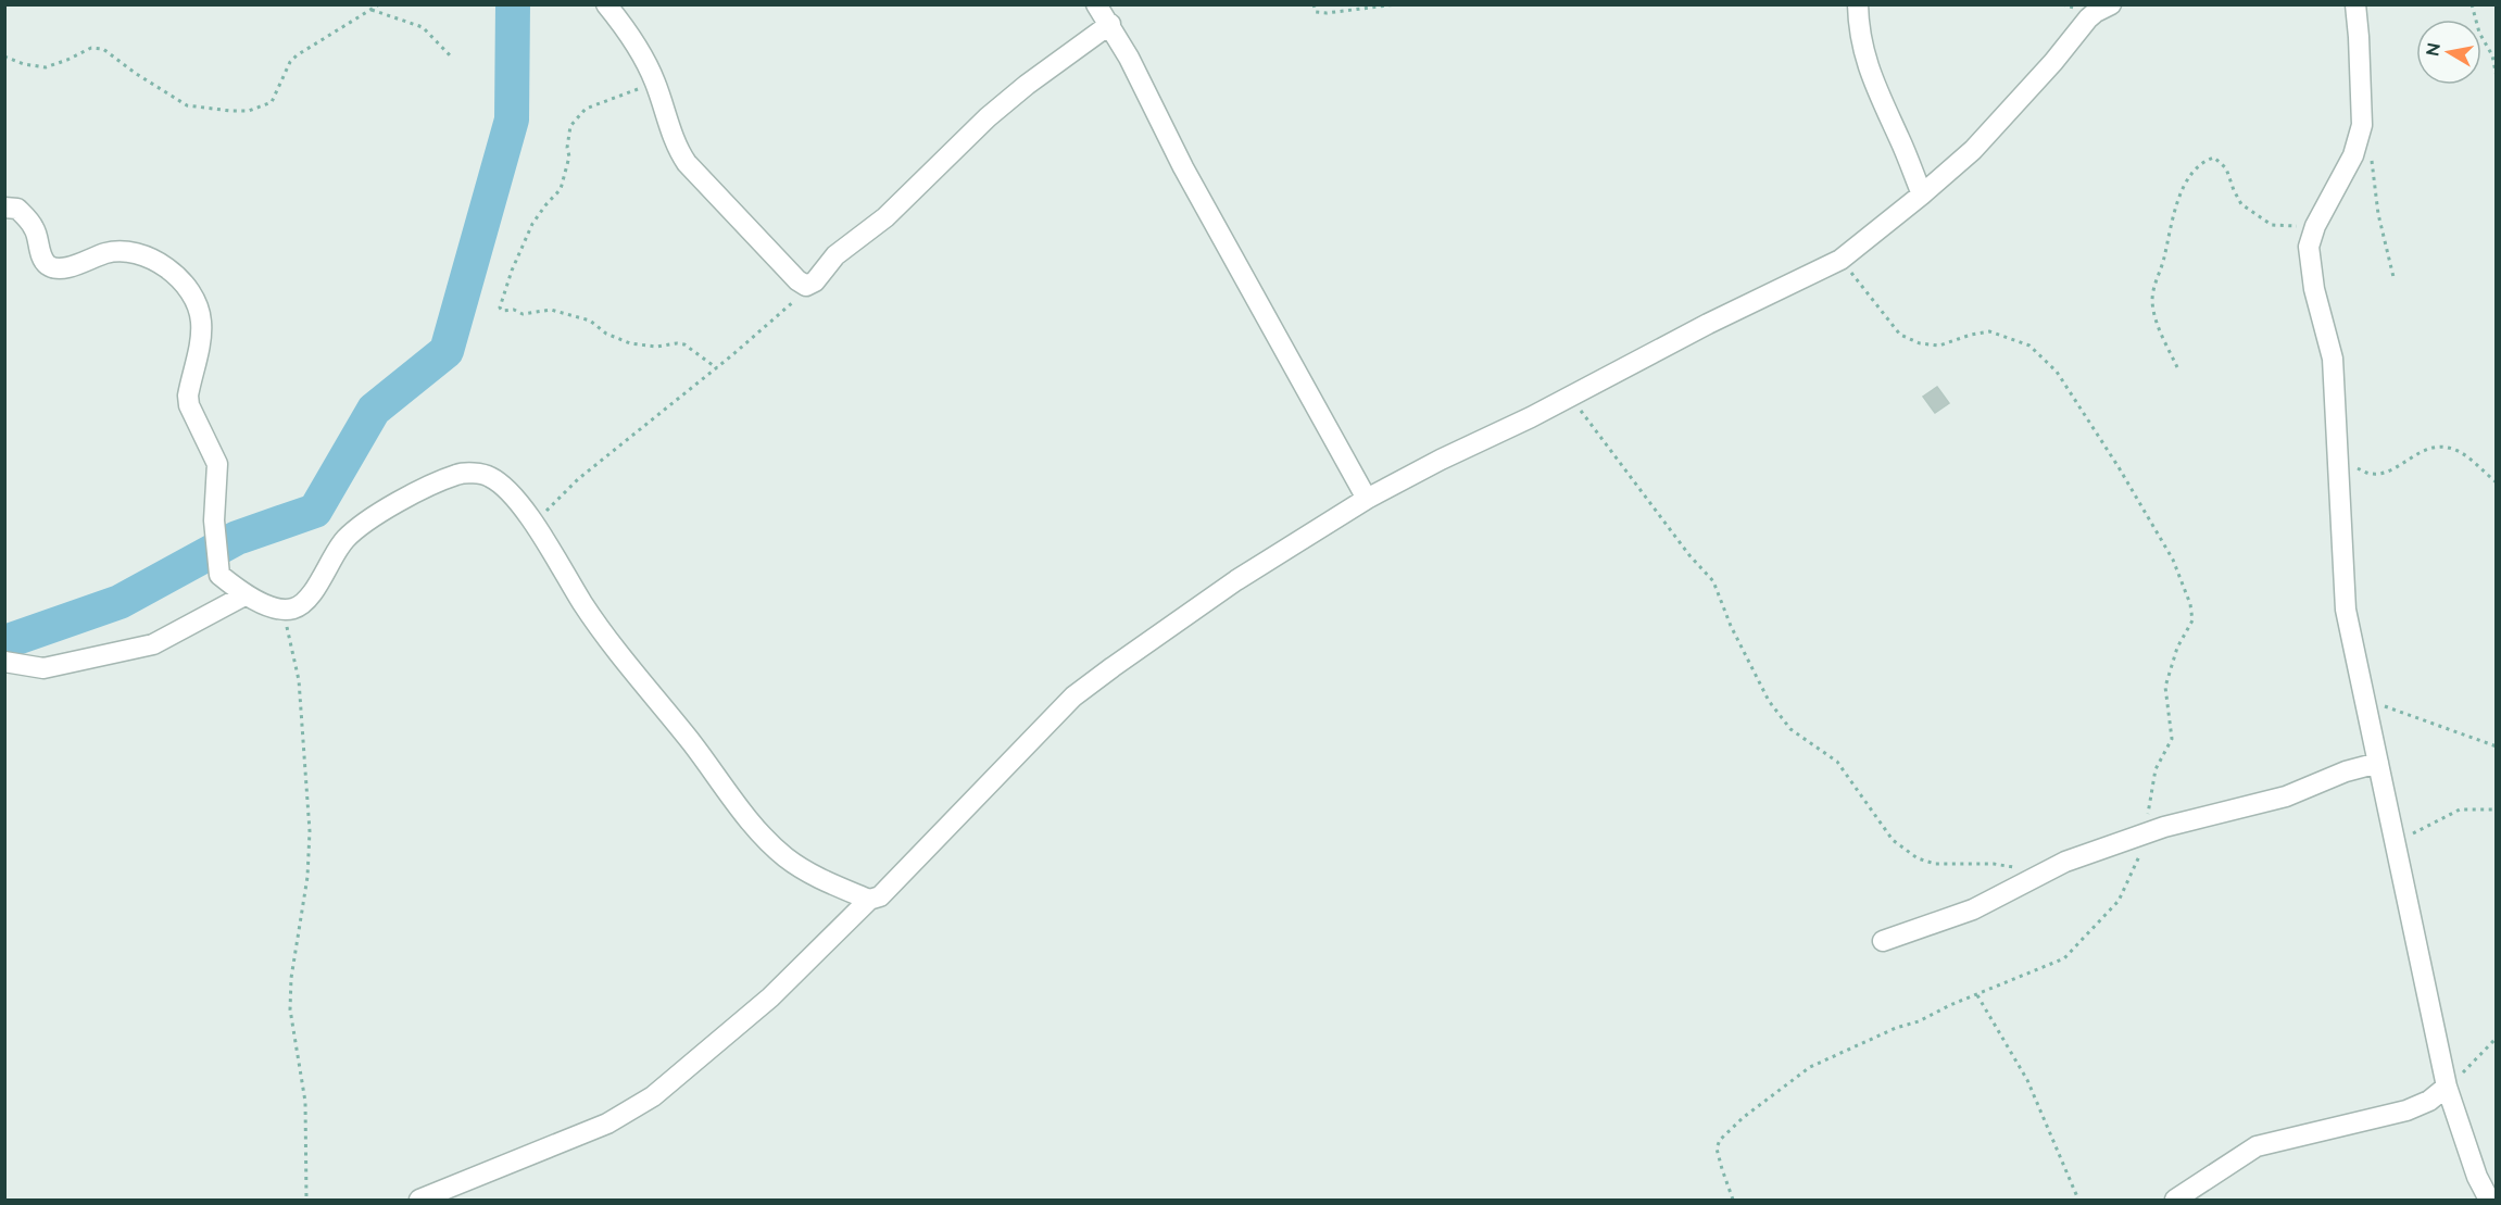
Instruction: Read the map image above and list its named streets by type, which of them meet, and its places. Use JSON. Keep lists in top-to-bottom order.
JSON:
{
  "north": "left"
}
